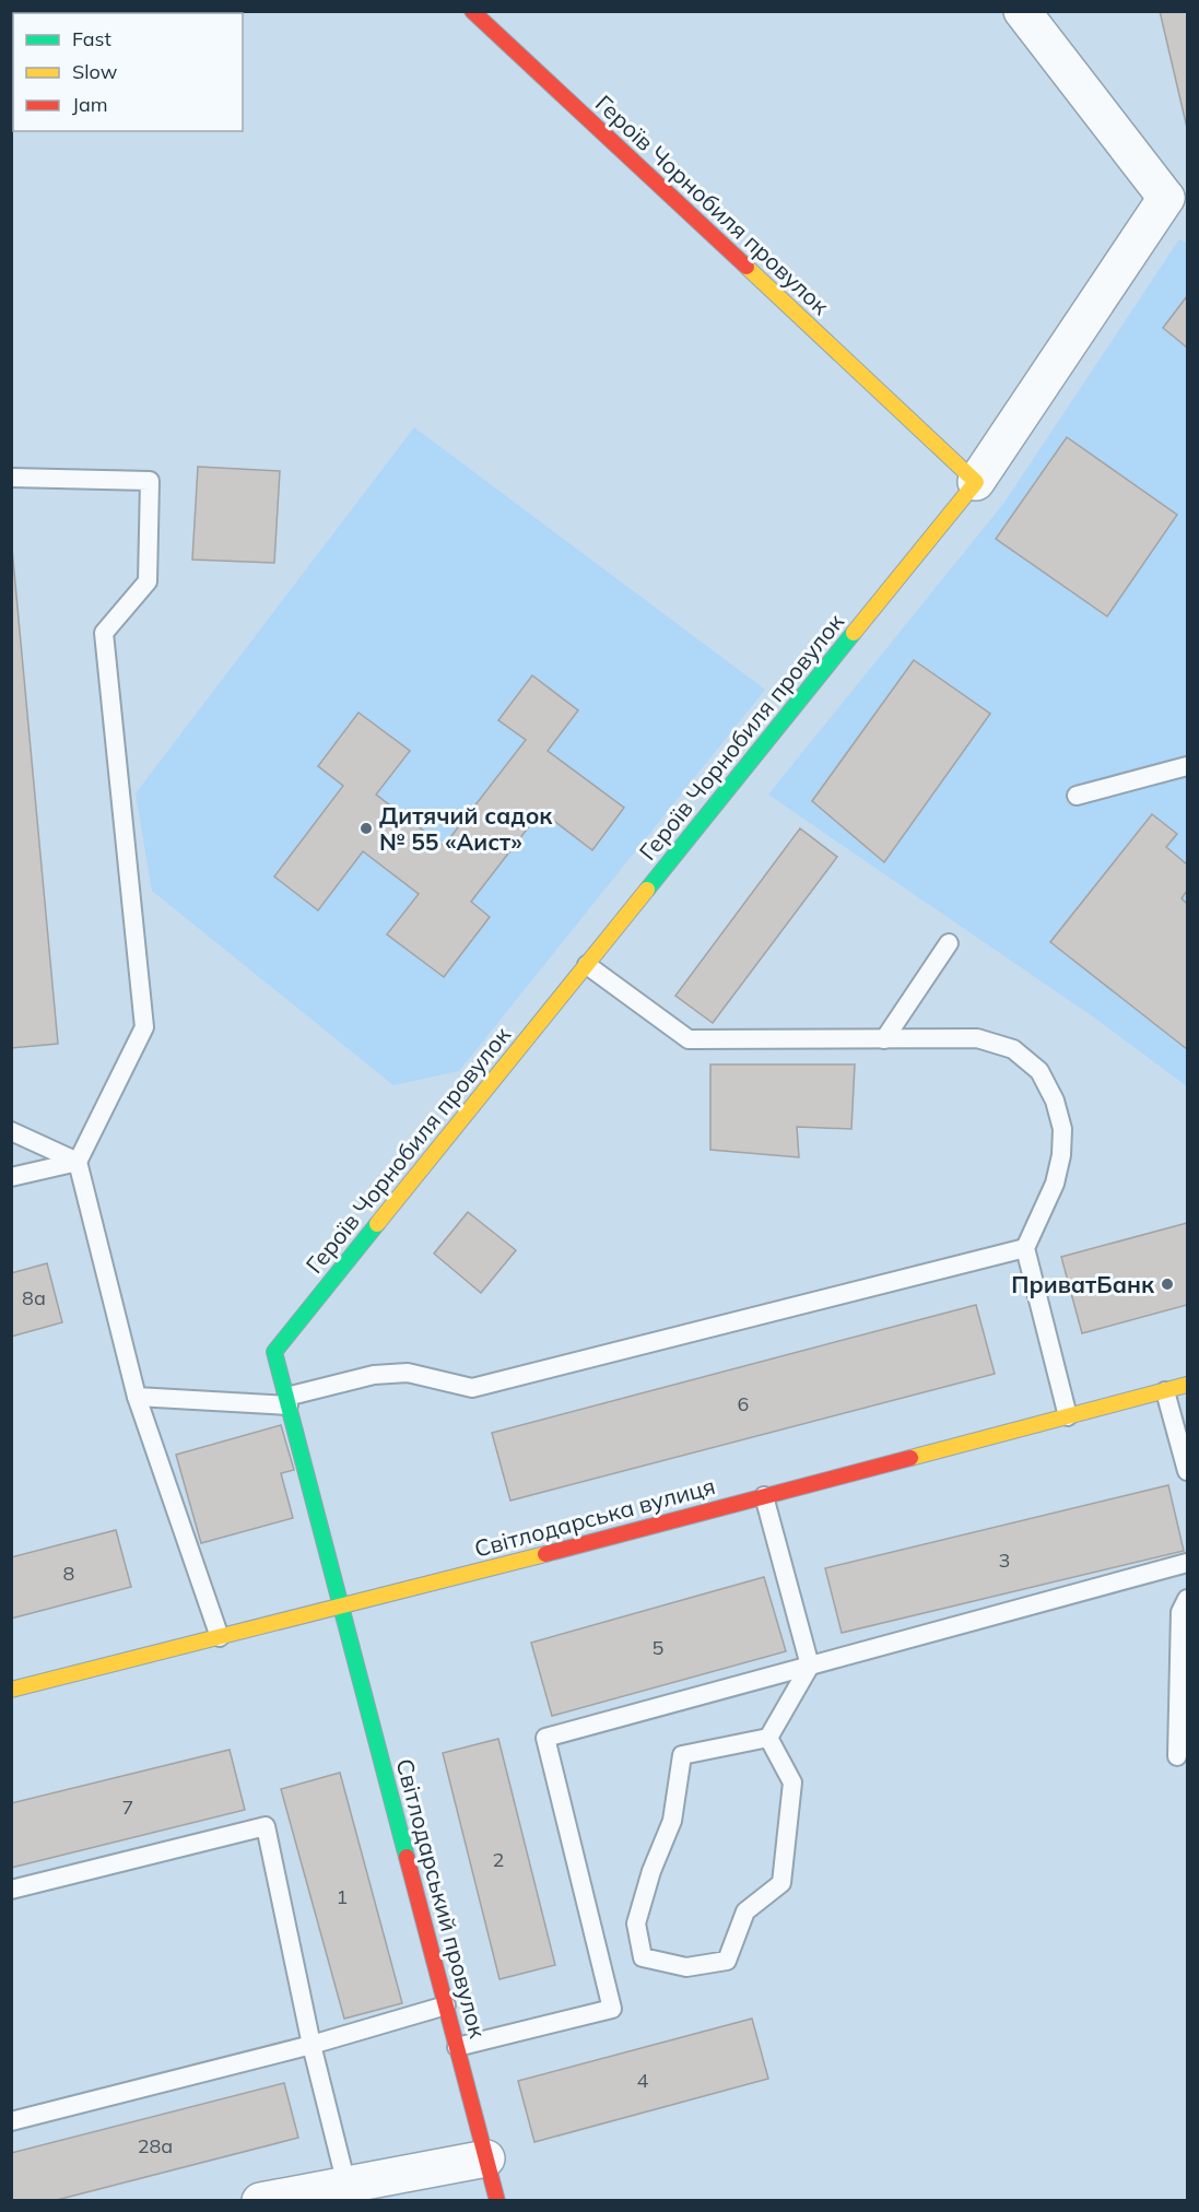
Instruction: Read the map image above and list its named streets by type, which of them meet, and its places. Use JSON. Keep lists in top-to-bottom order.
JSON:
{
  "streets": {
    "street": ["Героїв Чорнобиля провулок", "Світлодарська вулиця", "Світлодарський провулок"]
  },
  "crossings": [
    ["Героїв Чорнобиля провулок", "Світлодарська вулиця"],
    ["Героїв Чорнобиля провулок", "Світлодарський провулок"],
    ["Світлодарська вулиця", "Світлодарський провулок"]
  ],
  "places": ["Дитячий садок № 55 «Аист»", "ПриватБанк"],
  "house_numbers": [
    "8а",
    "6",
    "3",
    "8",
    "5",
    "7",
    "2",
    "1",
    "4",
    "28а"
  ],
  "legend": ["Fast", "Slow", "Jam"]
}
